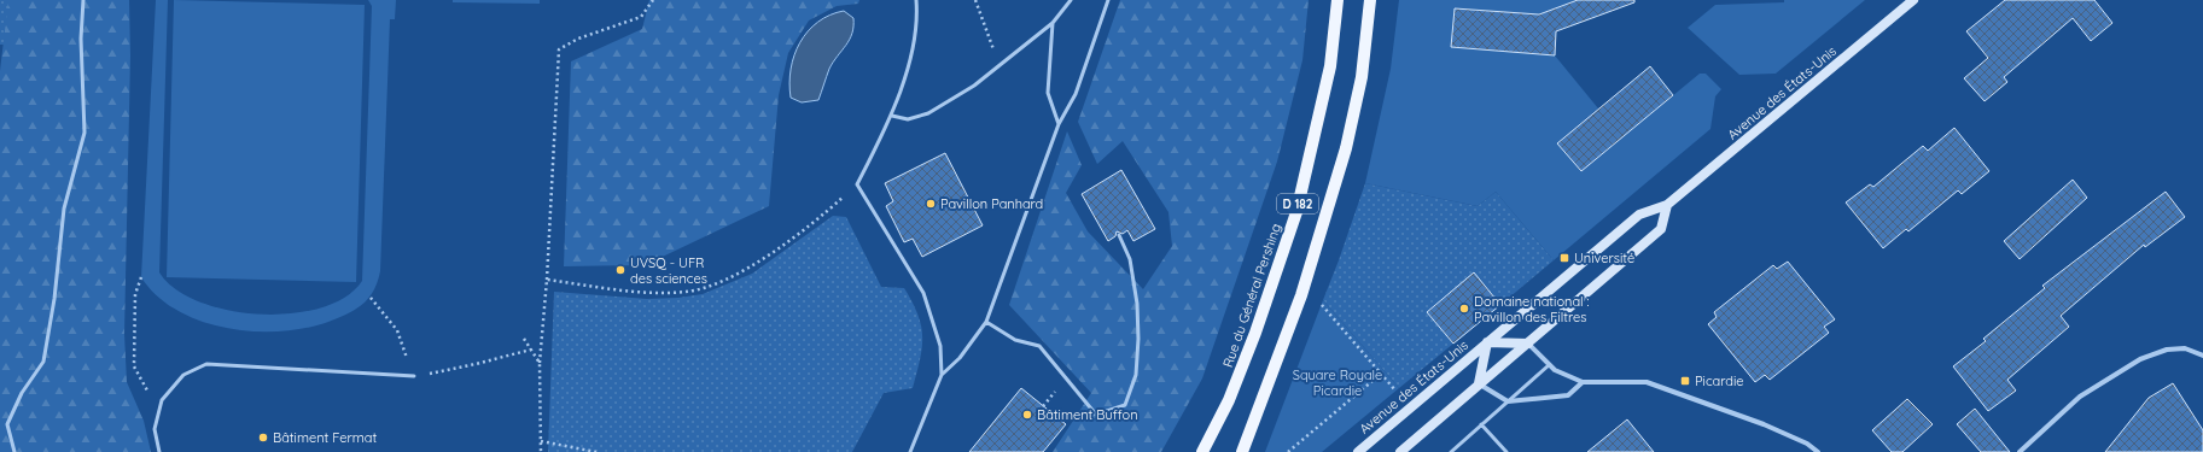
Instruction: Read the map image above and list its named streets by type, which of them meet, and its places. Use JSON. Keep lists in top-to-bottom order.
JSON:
{
  "streets": {
    "main road": ["Avenue des États-Unis", "D 182", "Rue du Général Pershing"]
  },
  "parks": ["Square Royale Picardie"],
  "places": {
    "other": [
      "Pavillon Panhard",
      "UVSQ - UFR des sciences",
      "Domaine national : Pavillon des Filtres",
      "Bâtiment Buffon",
      "Bâtiment Fermat"
    ],
    "transit": ["Université", "Picardie"]
  }
}
